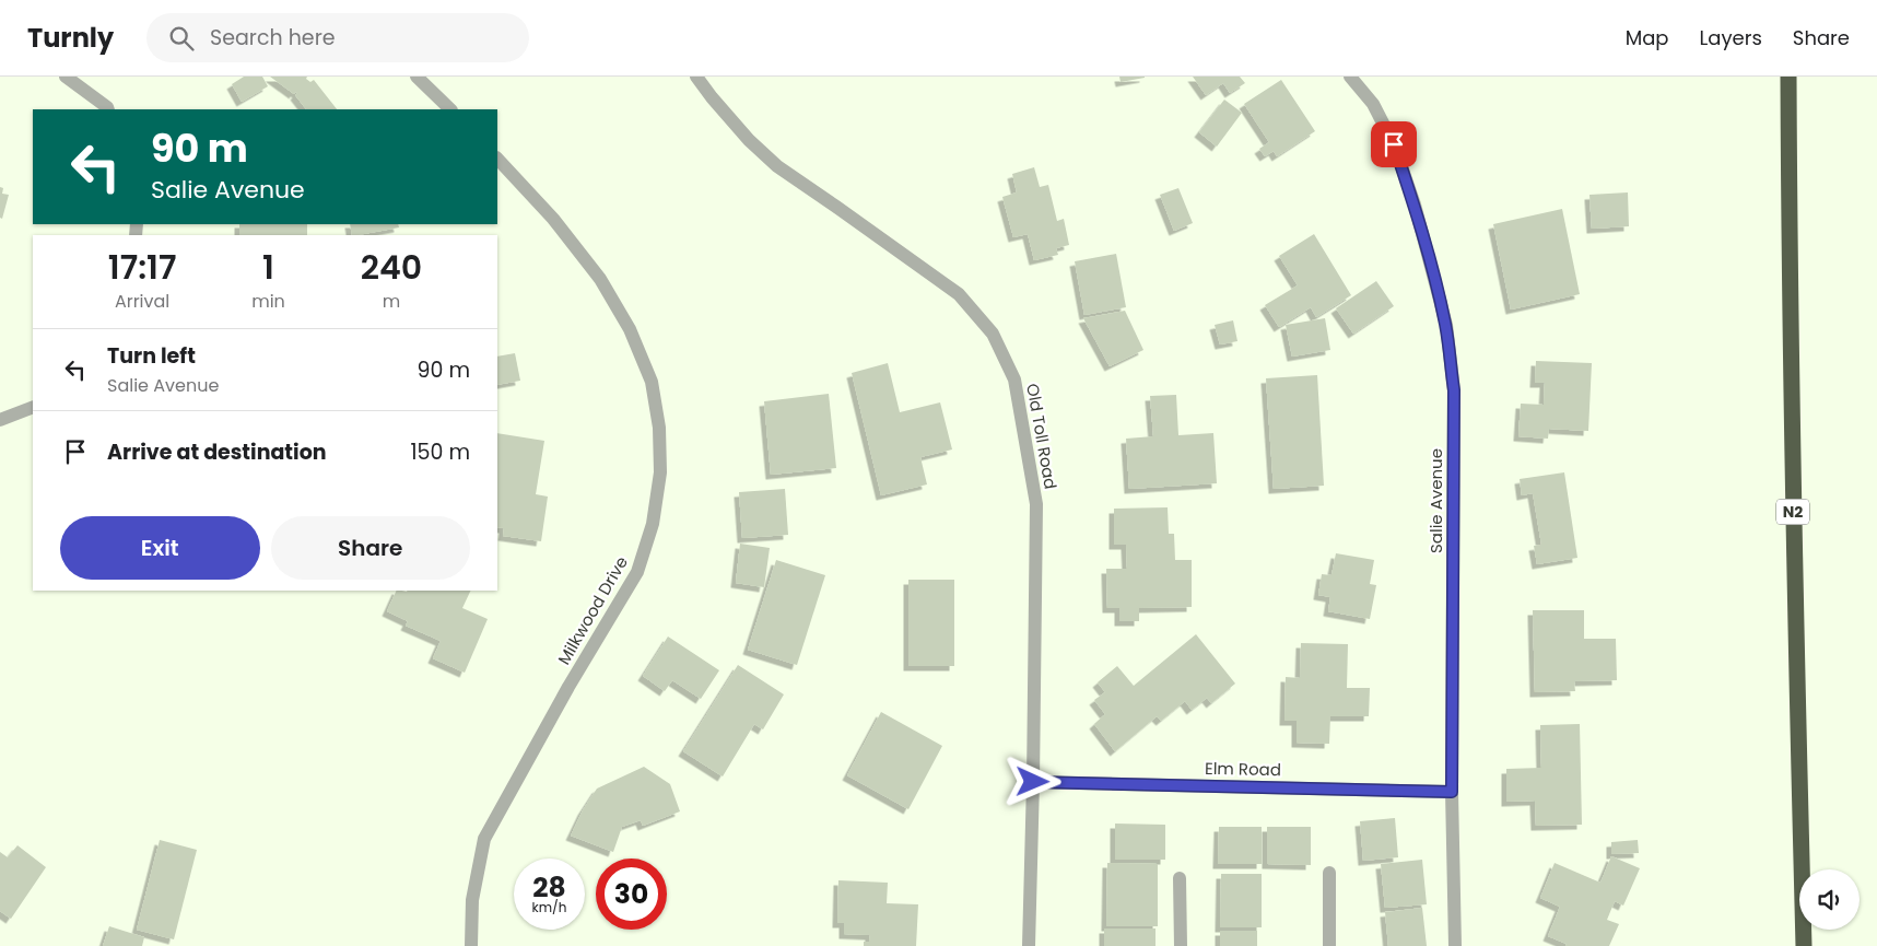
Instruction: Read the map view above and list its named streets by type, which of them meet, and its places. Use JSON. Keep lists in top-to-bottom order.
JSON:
{
  "streets": {
    "highway": ["N2"],
    "street": [
      "Old Toll Road",
      "Salie Avenue",
      "Milkwood Drive",
      "Elm Road"
    ]
  },
  "crossings": [
    ["Old Toll Road", "Elm Road"],
    ["Salie Avenue", "Elm Road"]
  ],
  "page": {
    "header": "Turnly",
    "search": "Search here",
    "nav": ["Map", "Layers", "Share"],
    "turn": ["90 m", "Salie Avenue"],
    "eta": [
      "17:17",
      "Arrival",
      "1",
      "min",
      "240",
      "m"
    ],
    "list": [
      {
        "name": "Turn left",
        "note": "Salie Avenue",
        "value": "90 m"
      },
      {
        "name": "Arrive at destination",
        "value": "150 m"
      }
    ],
    "buttons": ["Exit", "Share"],
    "speed": "28 km/h",
    "limit": "30"
  }
}
